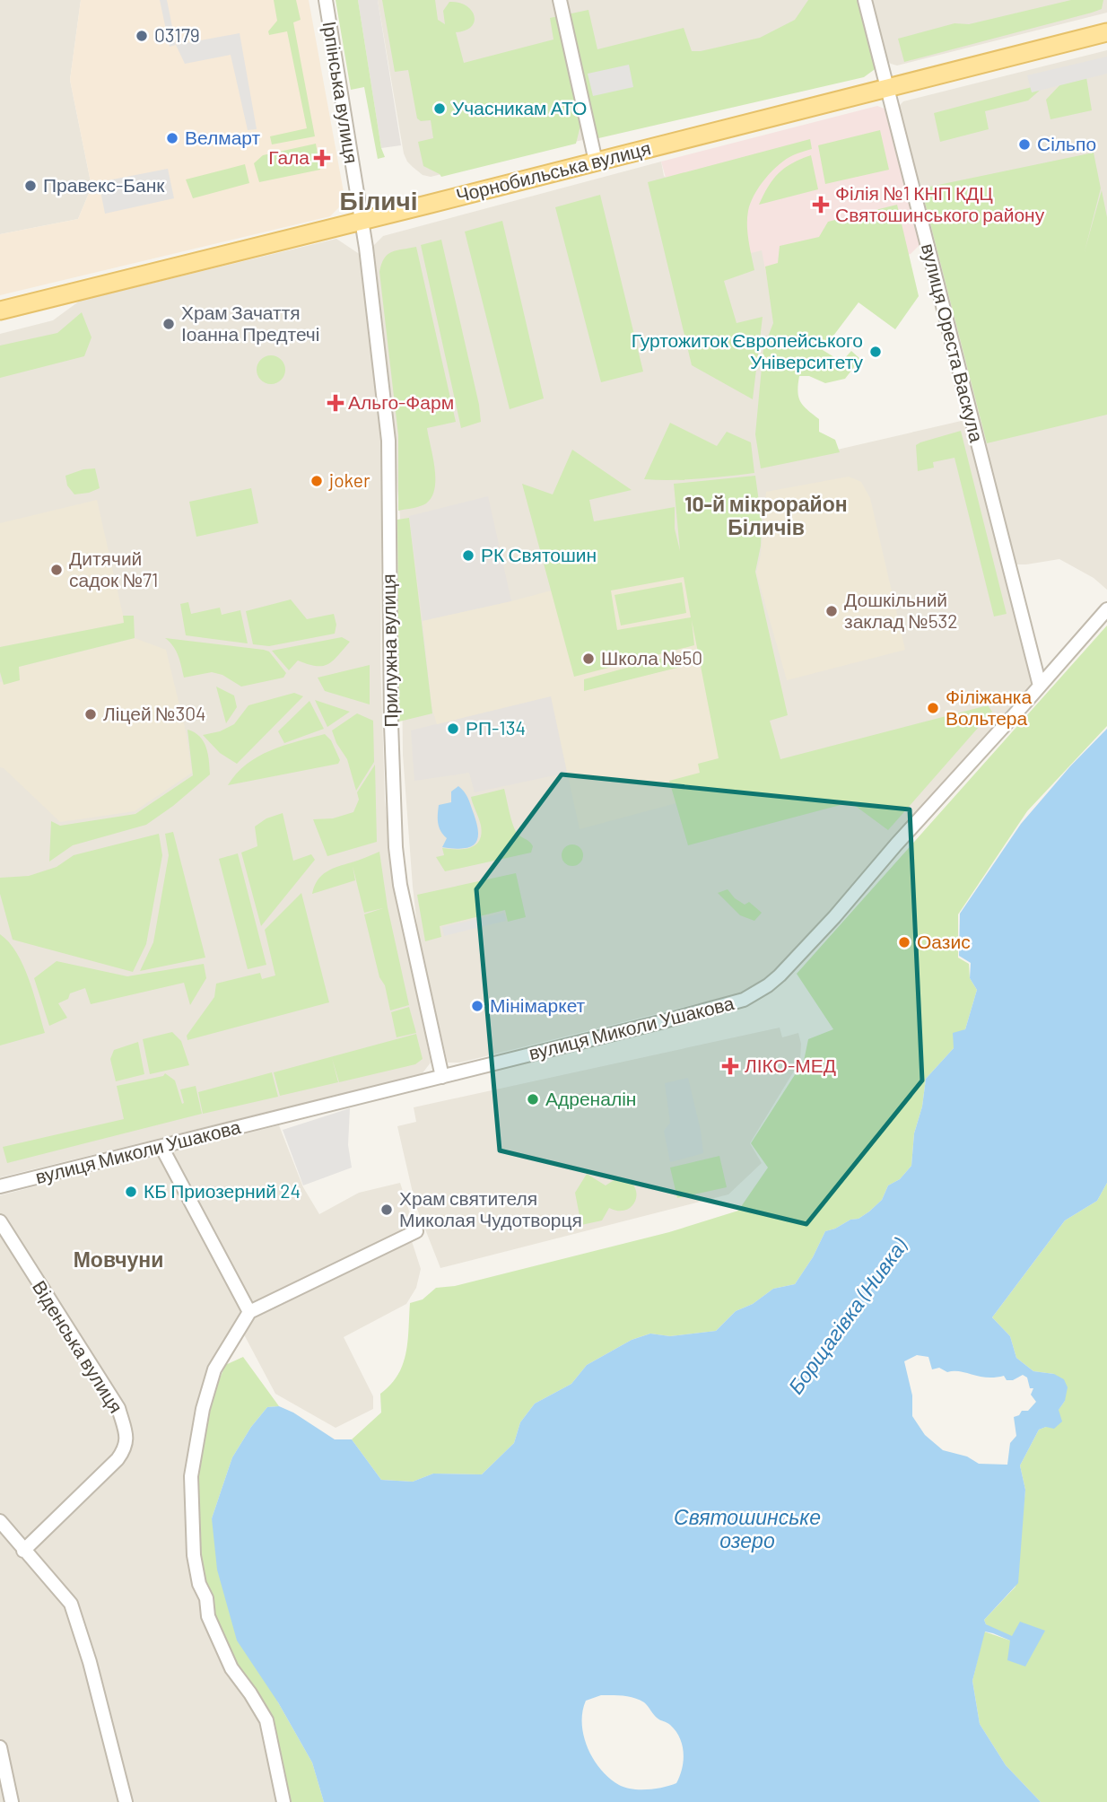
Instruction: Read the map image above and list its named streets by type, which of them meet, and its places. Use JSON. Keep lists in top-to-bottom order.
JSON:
{
  "streets": {
    "main road": ["Чорнобильська вулиця"],
    "street": [
      "Ірпінська вулиця",
      "вулиця Ореста Васкула",
      "Прилужна вулиця",
      "вулиця Миколи Ушакова",
      "Віденська вулиця"
    ]
  },
  "crossings": [
    ["Ірпінська вулиця", "Чорнобильська вулиця"],
    ["Ірпінська вулиця", "Прилужна вулиця"],
    ["Чорнобильська вулиця", "вулиця Ореста Васкула"],
    ["Чорнобильська вулиця", "Прилужна вулиця"],
    ["вулиця Ореста Васкула", "вулиця Миколи Ушакова"],
    ["Прилужна вулиця", "вулиця Миколи Ушакова"]
  ],
  "districts": ["Біличі", "10-й мікрорайон Біличів", "Мовчуни"],
  "water": ["Борщагівка (Нивка)", "Святошинське озеро"],
  "places": {
    "other": [
      "03179",
      "Учасникам АТО",
      "Велмарт",
      "Сільпо",
      "Правекс-Банк",
      "Храм Зачаття Іоанна Предтечі",
      "Гуртожиток Європейського Університету",
      "joker",
      "РК Святошин",
      "Дитячий садок №71",
      "Дошкільний заклад №532",
      "Школа №50",
      "Філіжанка Вольтера",
      "Ліцей №304",
      "РП-134",
      "Оазис",
      "Мінімаркет",
      "Адреналін",
      "КБ Приозерний 24",
      "Храм святителя Миколая Чудотворця"
    ],
    "health": [
      "Гала",
      "Філія №1 КНП КДЦ Святошинського району",
      "Альго-Фарм",
      "ЛІКО-МЕД"
    ]
  }
}
